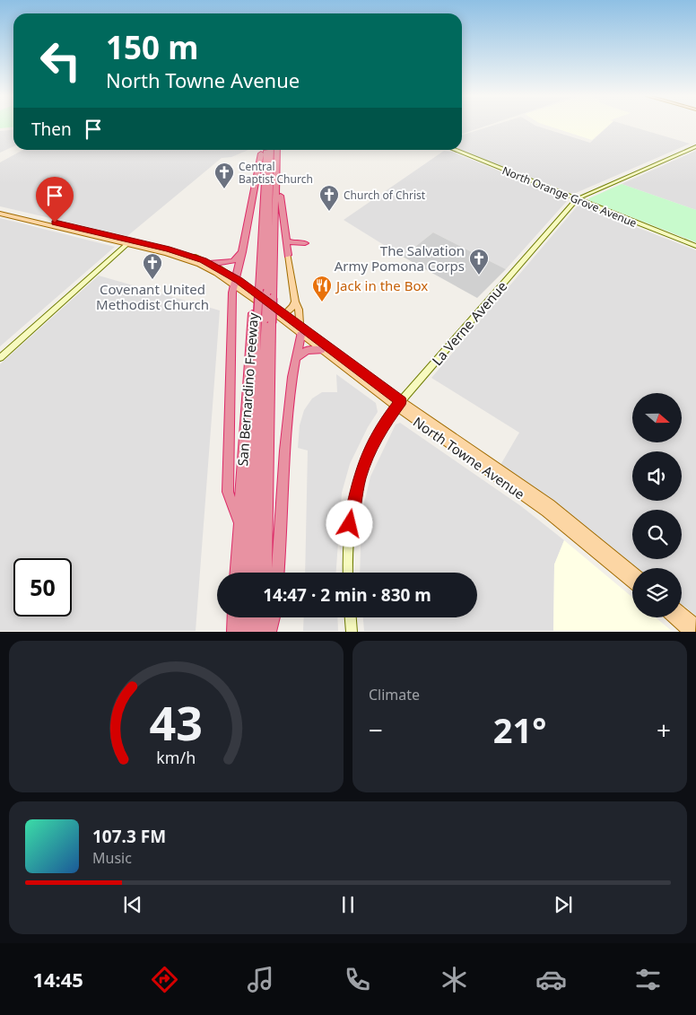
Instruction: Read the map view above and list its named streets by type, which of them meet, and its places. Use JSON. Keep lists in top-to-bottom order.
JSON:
{
  "streets": {
    "highway": ["San Bernardino Freeway"],
    "main road": ["North Orange Grove Avenue", "La Verne Avenue", "North Towne Avenue"]
  },
  "crossings": [
    ["North Orange Grove Avenue", "La Verne Avenue"],
    ["La Verne Avenue", "North Towne Avenue"],
    ["San Bernardino Freeway", "North Towne Avenue"]
  ],
  "places": {
    "church": [
      "Central Baptist Church",
      "Church of Christ",
      "The Salvation Army Pomona Corps",
      "Covenant United Methodist Church"
    ],
    "restaurant": ["Jack in the Box"]
  },
  "north": "right",
  "page": {
    "turn": ["150 m", "North Towne Avenue"],
    "then": "Then",
    "limit": "50",
    "trip": "14:47 · 2 min · 830 m",
    "tile": "Climate",
    "heat": ["−", "21°", "+"],
    "song": ["107.3 FM", "Music"],
    "tabs": "14:45",
    "gauge": ["43", "km/h"]
  }
}
